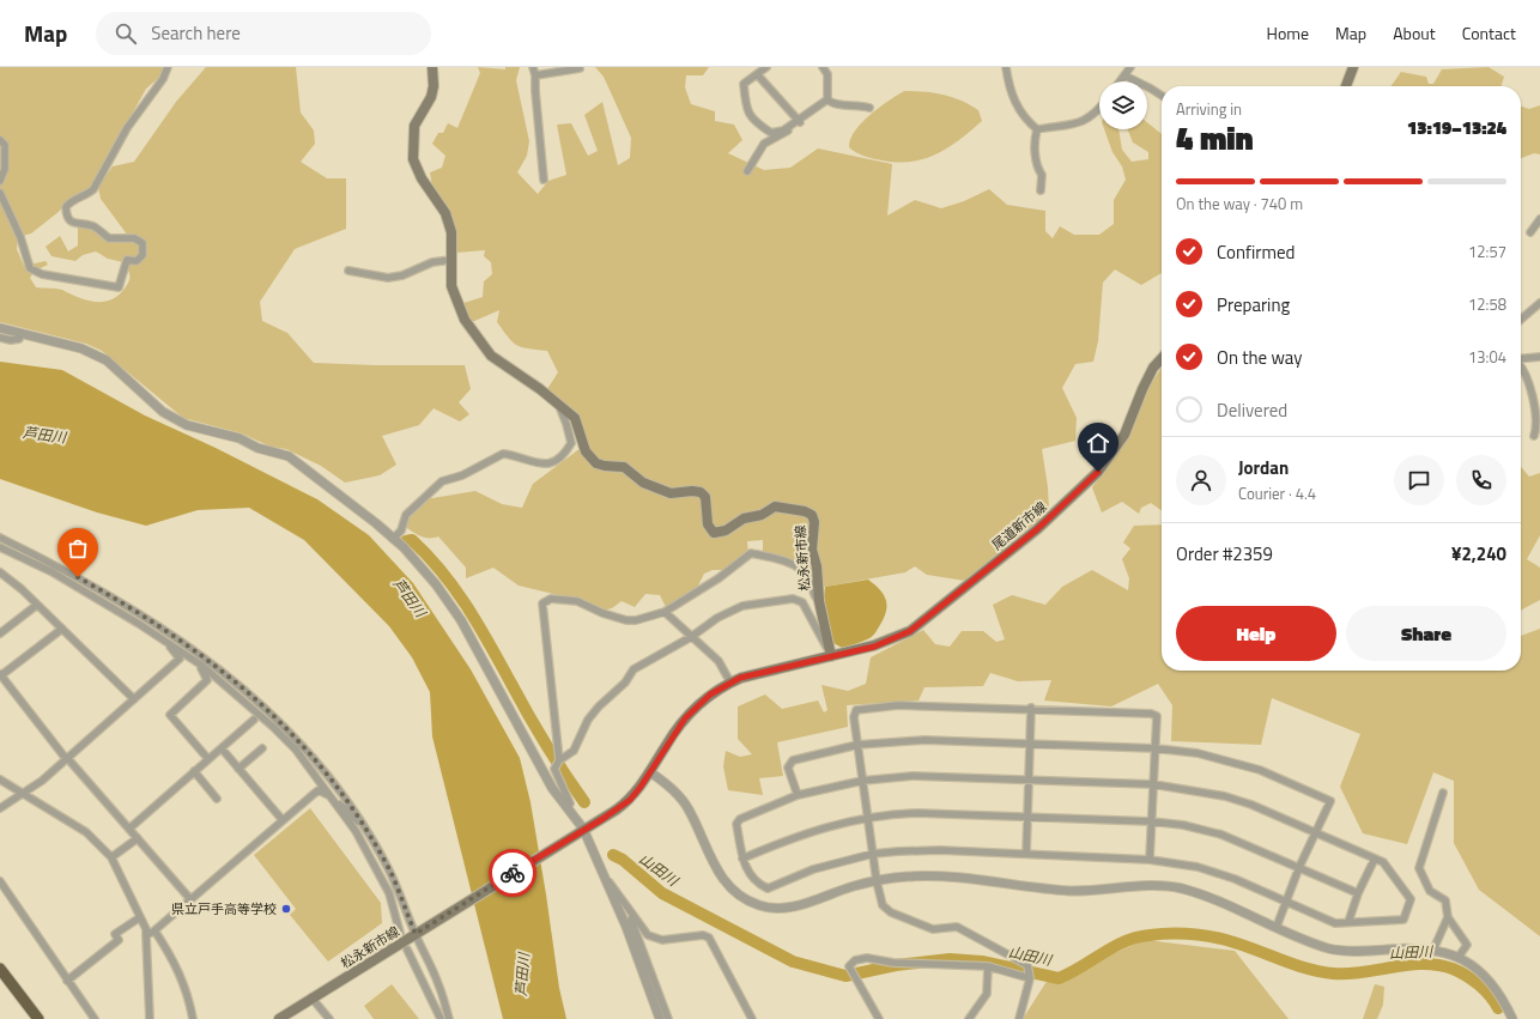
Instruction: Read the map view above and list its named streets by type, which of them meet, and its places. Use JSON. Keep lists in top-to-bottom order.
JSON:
{
  "streets": {
    "main road": ["尾道新市線", "松永新市線"]
  },
  "crossings": [
    ["尾道新市線", "松永新市線"]
  ],
  "water": ["芦田川", "山田川"],
  "places": ["県立戸手高等学校"],
  "page": {
    "header": "Map",
    "search": "Search here",
    "nav": [
      "Home",
      "Map",
      "About",
      "Contact"
    ],
    "heading": ["4 min", "Arriving in", "13:19–13:24"],
    "panel": [
      "Jordan",
      "Courier · 4.4",
      "Order #2359",
      "¥2,240"
    ],
    "bar": "On the way · 740 m",
    "list": [
      ["Confirmed", "12:57"],
      ["Preparing", "12:58"],
      ["On the way", "13:04"],
      "Delivered"
    ],
    "buttons": ["Help", "Share"]
  }
}
